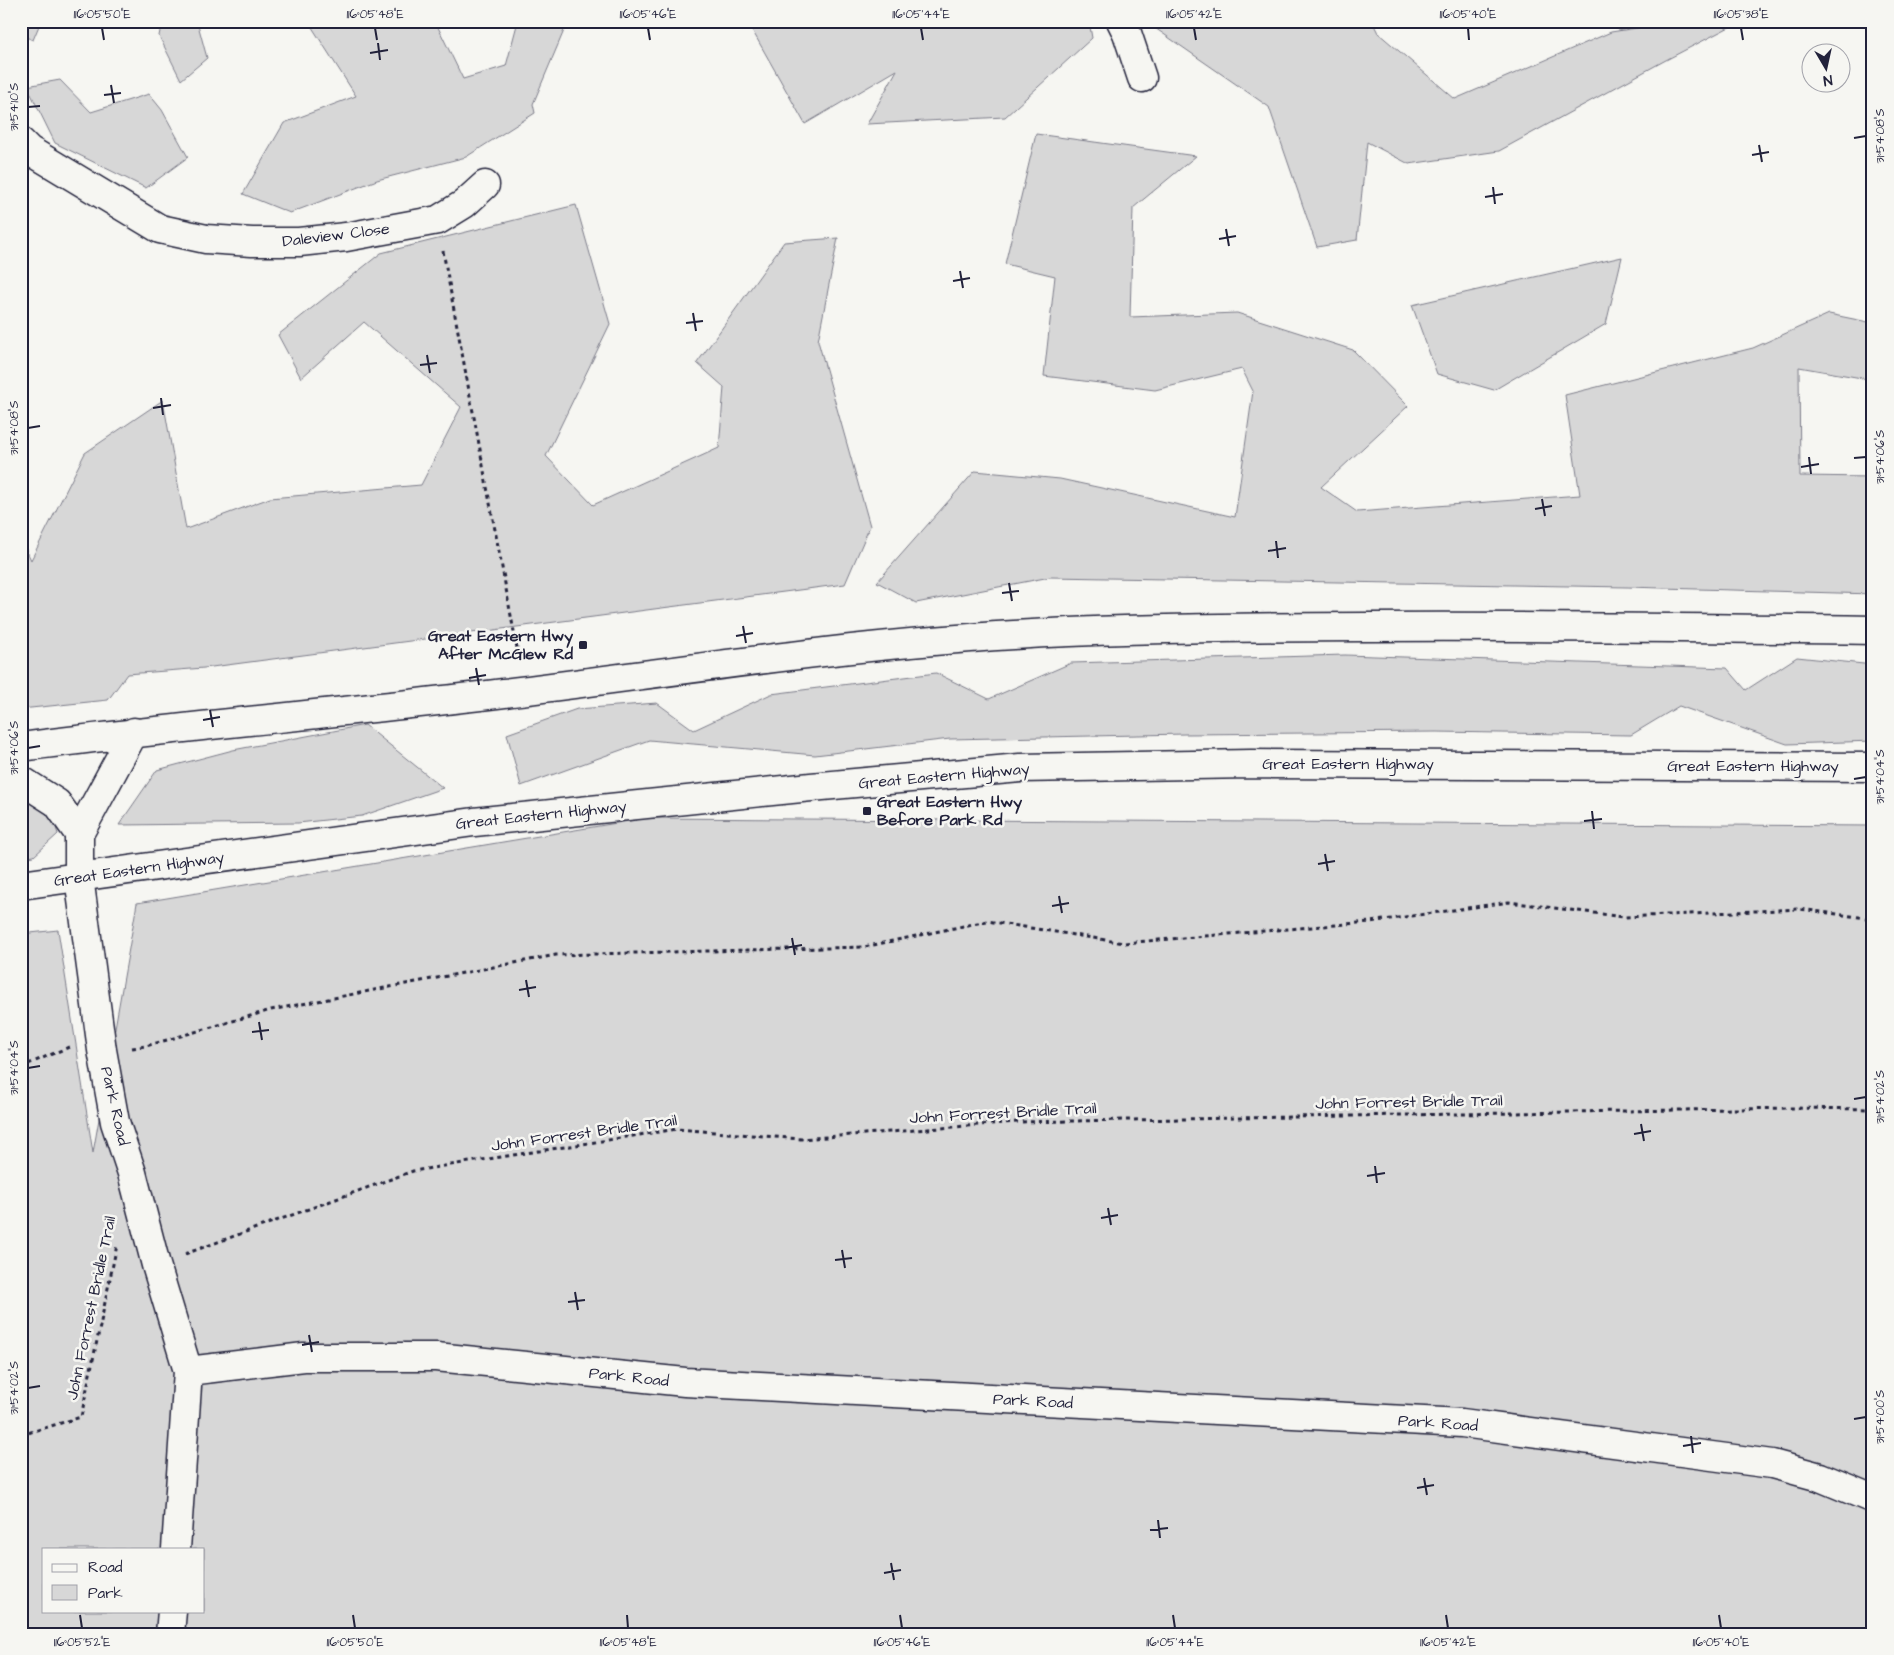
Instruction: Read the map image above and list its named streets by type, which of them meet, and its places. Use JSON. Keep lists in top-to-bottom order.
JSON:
{
  "streets": {
    "main road": ["Daleview Close", "Great Eastern Highway", "Park Road"],
    "path": ["John Forrest Bridle Trail"]
  },
  "crossings": [
    ["Great Eastern Highway", "Park Road"],
    ["John Forrest Bridle Trail", "Park Road"]
  ],
  "places": {
    "transit": ["Great Eastern Hwy After McGlew Rd", "Great Eastern Hwy Before Park Rd"]
  },
  "legend": ["Road", "Park"],
  "north": "bottom",
  "coordinates": [
    "116°05'50\"E",
    "116°05'48\"E",
    "116°05'46\"E",
    "116°05'44\"E",
    "116°05'42\"E",
    "116°05'40\"E",
    "116°05'38\"E",
    "31°54'10\"S",
    "31°54'08\"S",
    "31°54'06\"S",
    "31°54'04\"S",
    "31°54'02\"S",
    "31°54'00\"S",
    "116°05'52\"E"
  ]
}
